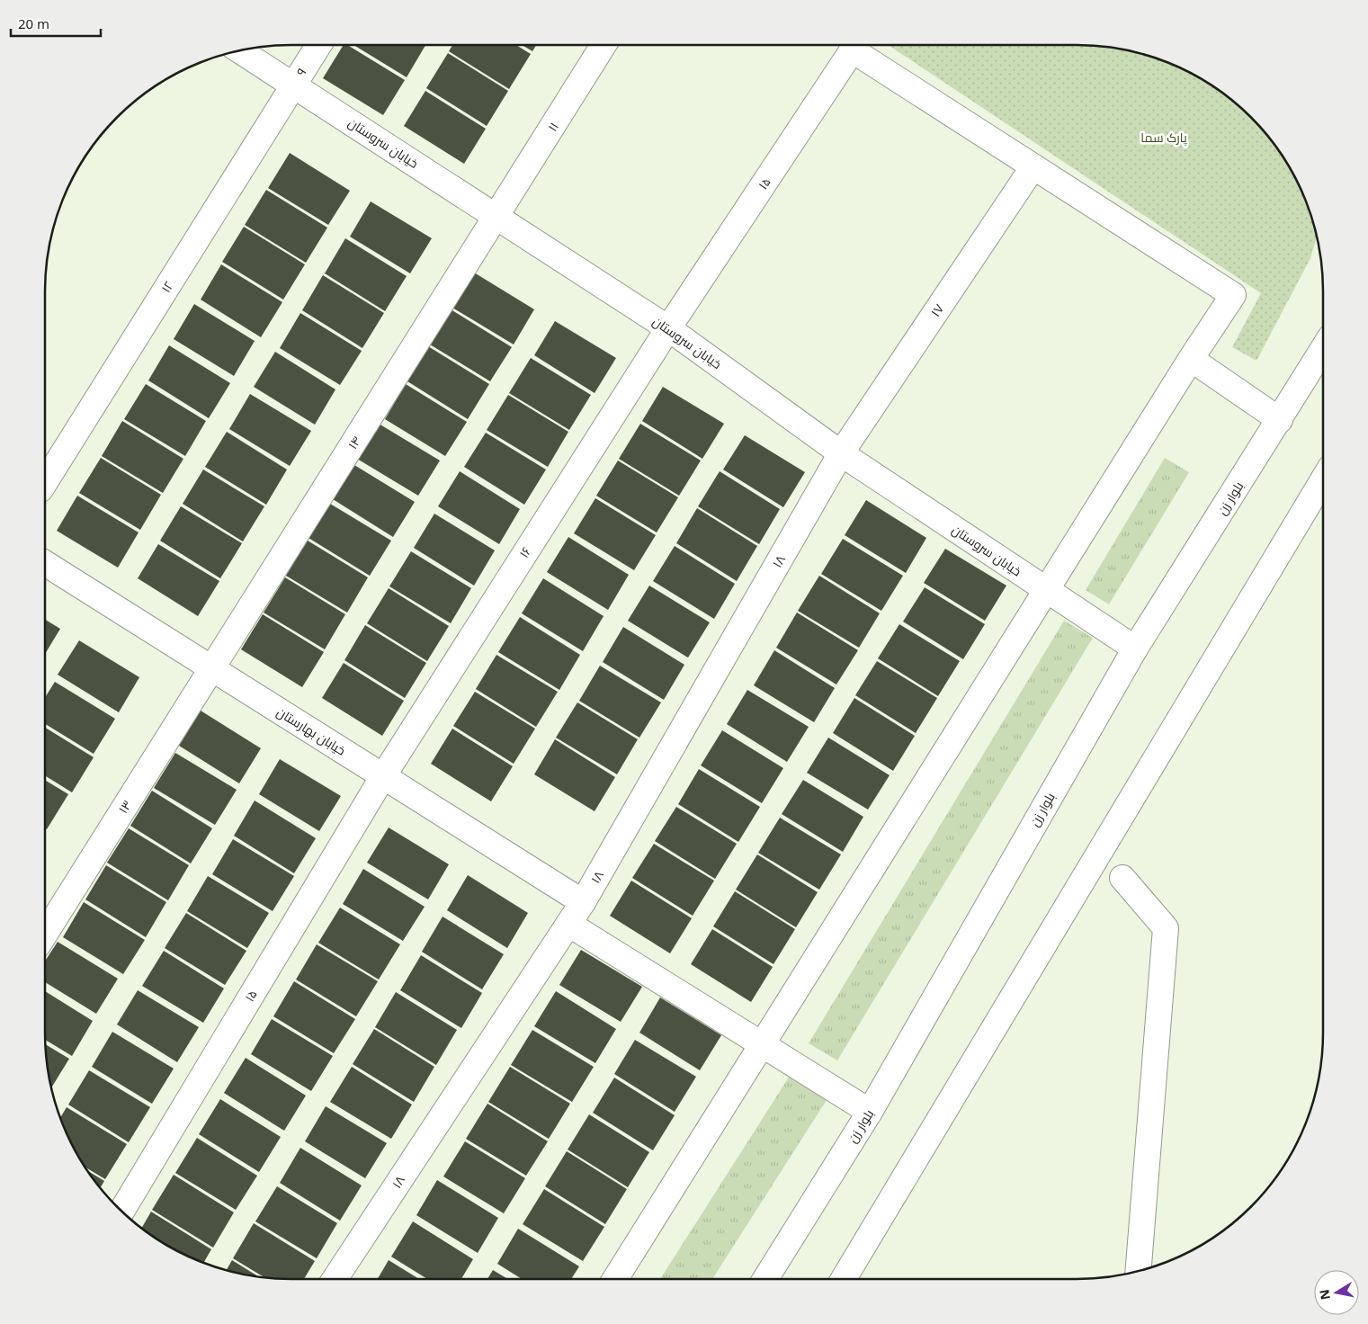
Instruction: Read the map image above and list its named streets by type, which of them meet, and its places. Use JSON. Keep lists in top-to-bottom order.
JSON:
{
  "streets": {
    "street": [
      "۹",
      "۱۱",
      "خیابان سروستان",
      "۱۵",
      "۱۲",
      "۱۷",
      "۱۴",
      "بلوار زن",
      "۱۶",
      "۱۸",
      "خیابان بهارستان",
      "۱۳"
    ]
  },
  "crossings": [
    ["۹", "خیابان سروستان"],
    ["۹", "۱۲"],
    ["۱۱", "خیابان سروستان"],
    ["۱۱", "۱۴"],
    ["خیابان سروستان", "۱۵"],
    ["خیابان سروستان", "۱۲"],
    ["خیابان سروستان", "۱۷"],
    ["خیابان سروستان", "۱۴"],
    ["خیابان سروستان", "بلوار زن"],
    ["خیابان سروستان", "۱۶"],
    ["خیابان سروستان", "۱۸"],
    ["۱۵", "۱۶"],
    ["۱۵", "خیابان بهارستان"],
    ["۱۷", "۱۸"],
    ["۱۴", "خیابان بهارستان"],
    ["۱۴", "۱۳"],
    ["۱۶", "خیابان بهارستان"],
    ["۱۸", "خیابان بهارستان"],
    ["خیابان بهارستان", "۱۳"]
  ],
  "parks": ["پارک سما"],
  "scale_bar": "20 m",
  "north": "left"
}
